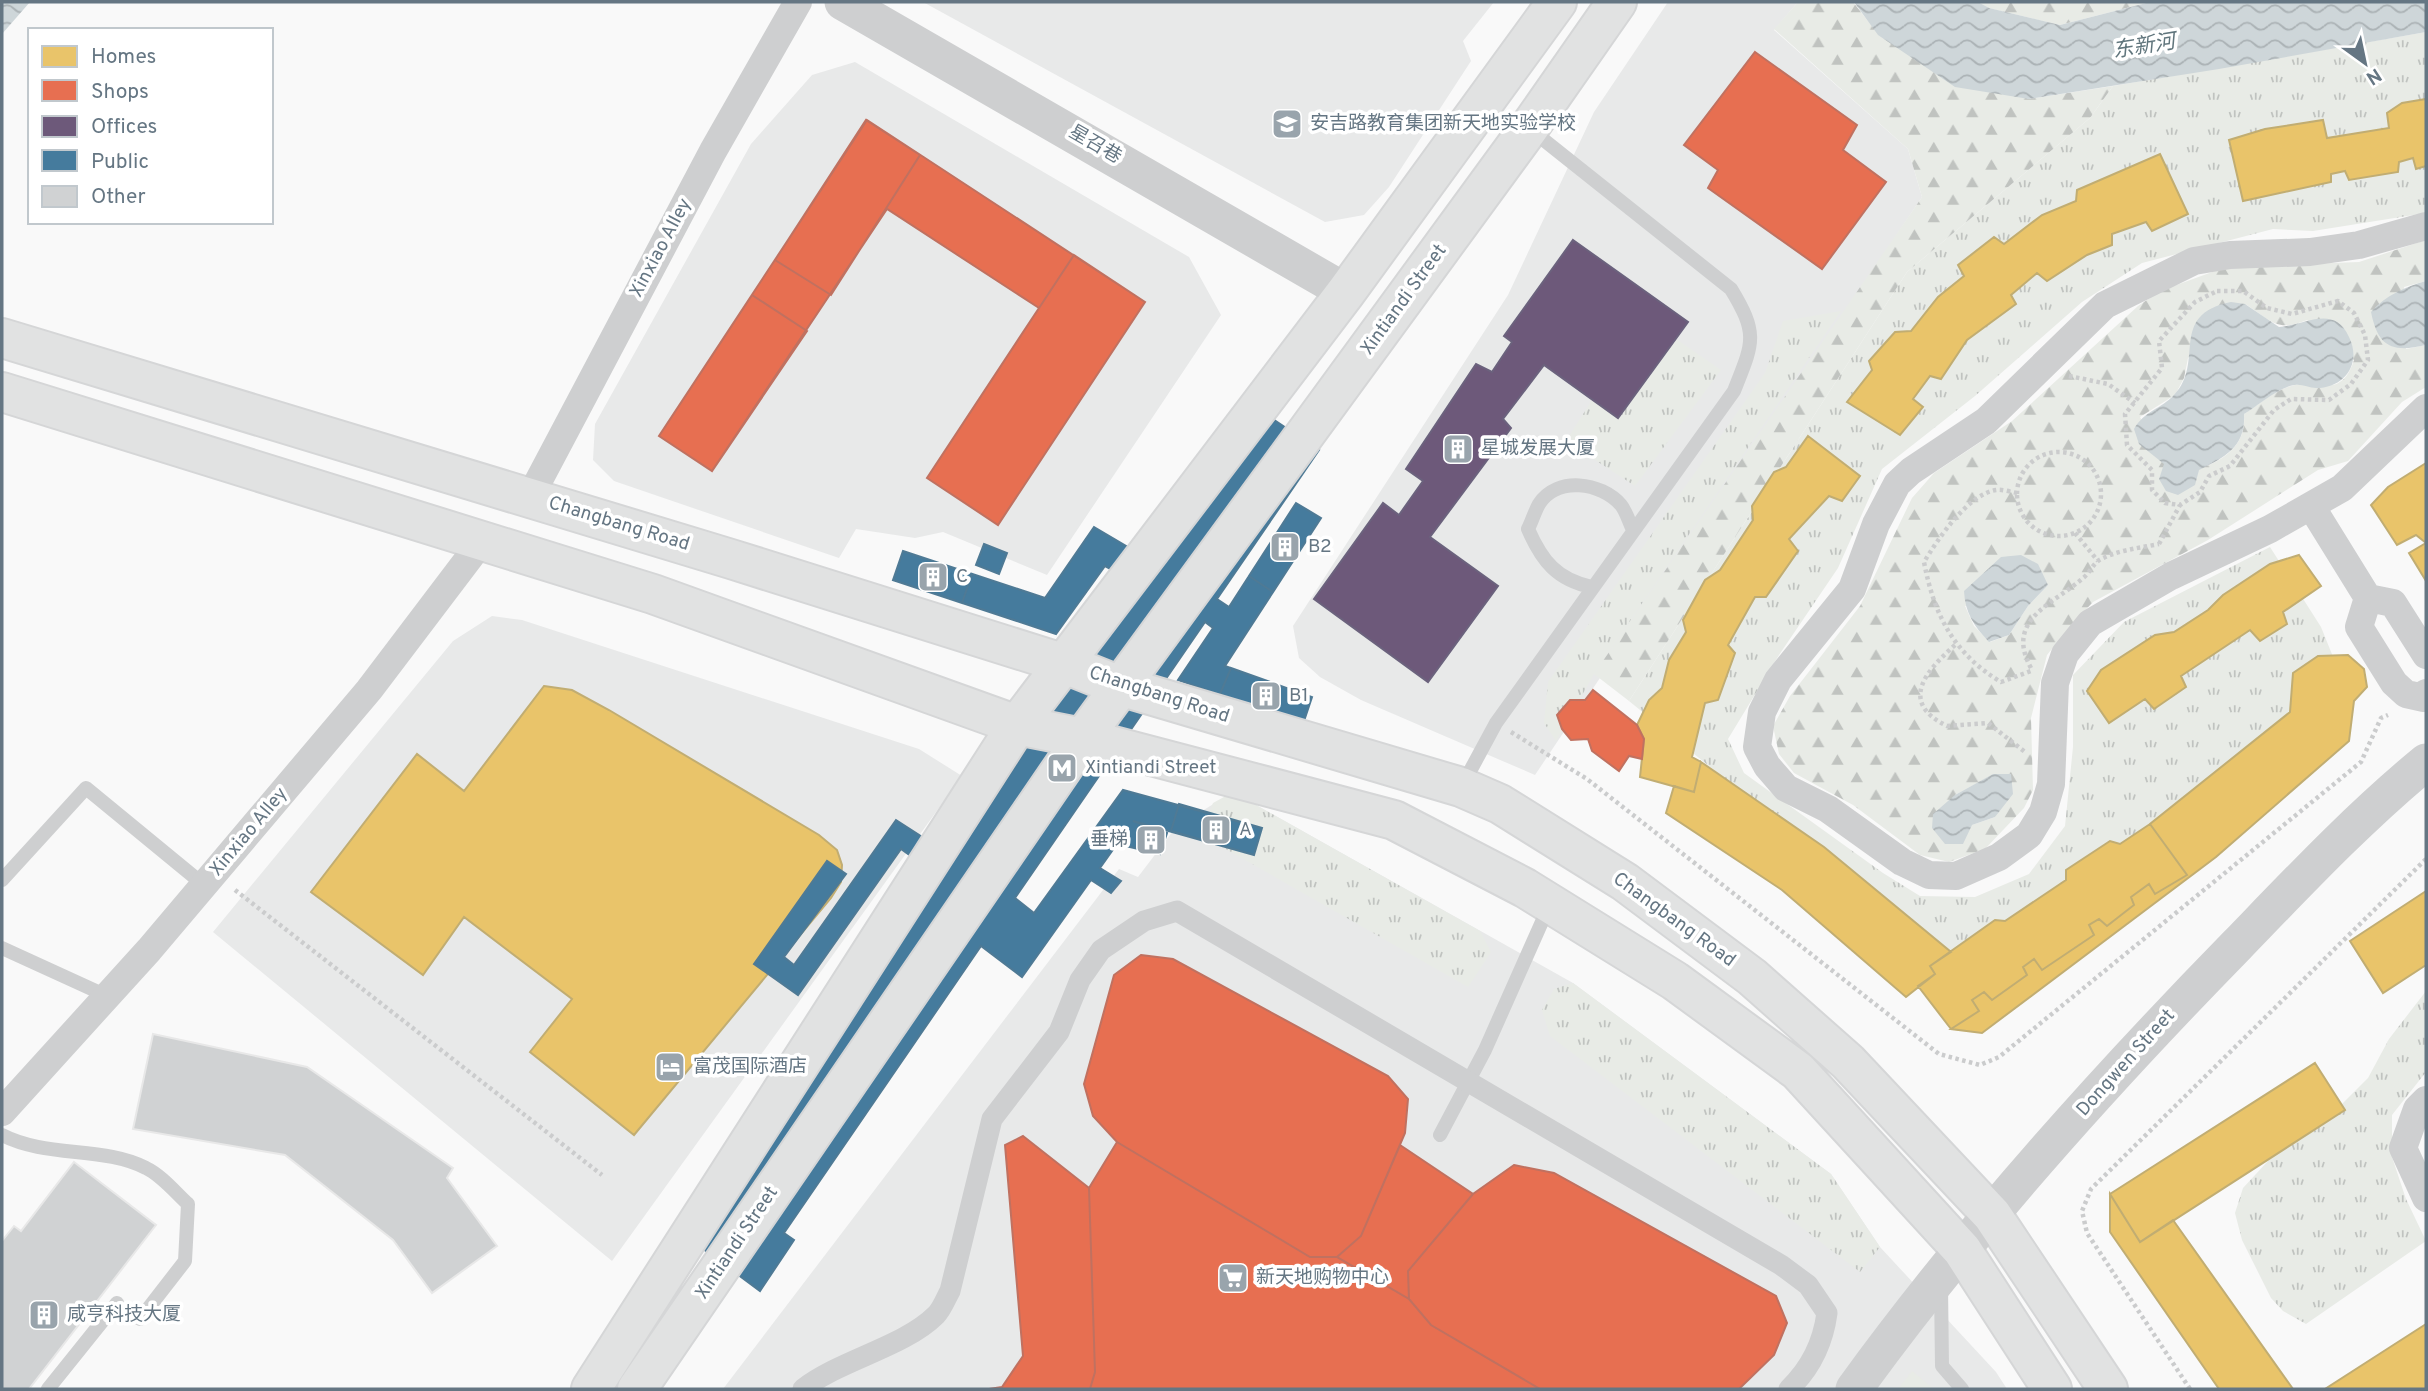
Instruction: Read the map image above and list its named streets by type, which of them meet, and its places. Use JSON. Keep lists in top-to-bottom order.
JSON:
{
  "streets": {
    "main road": ["Xintiandi Street", "Changbang Road"],
    "street": ["星召巷", "Xinxiao Alley", "Dongwen Street"]
  },
  "crossings": [
    ["Xinxiao Alley", "Changbang Road"],
    ["Xintiandi Street", "Changbang Road"],
    ["Changbang Road", "Dongwen Street"]
  ],
  "water": ["东新河"],
  "places": {
    "school or university": ["安吉路教育集团新天地实验学校"],
    "building": [
      "星城发展大厦",
      "B2",
      "C",
      "B1",
      "A",
      "垂梯",
      "咸亨科技大厦"
    ],
    "metro station": ["Xintiandi Street"],
    "hotel": ["富茂国际酒店"],
    "supermarket": ["新天地购物中心"]
  },
  "legend": [
    "Homes",
    "Shops",
    "Offices",
    "Public",
    "Other"
  ],
  "north": "bottom right"
}
